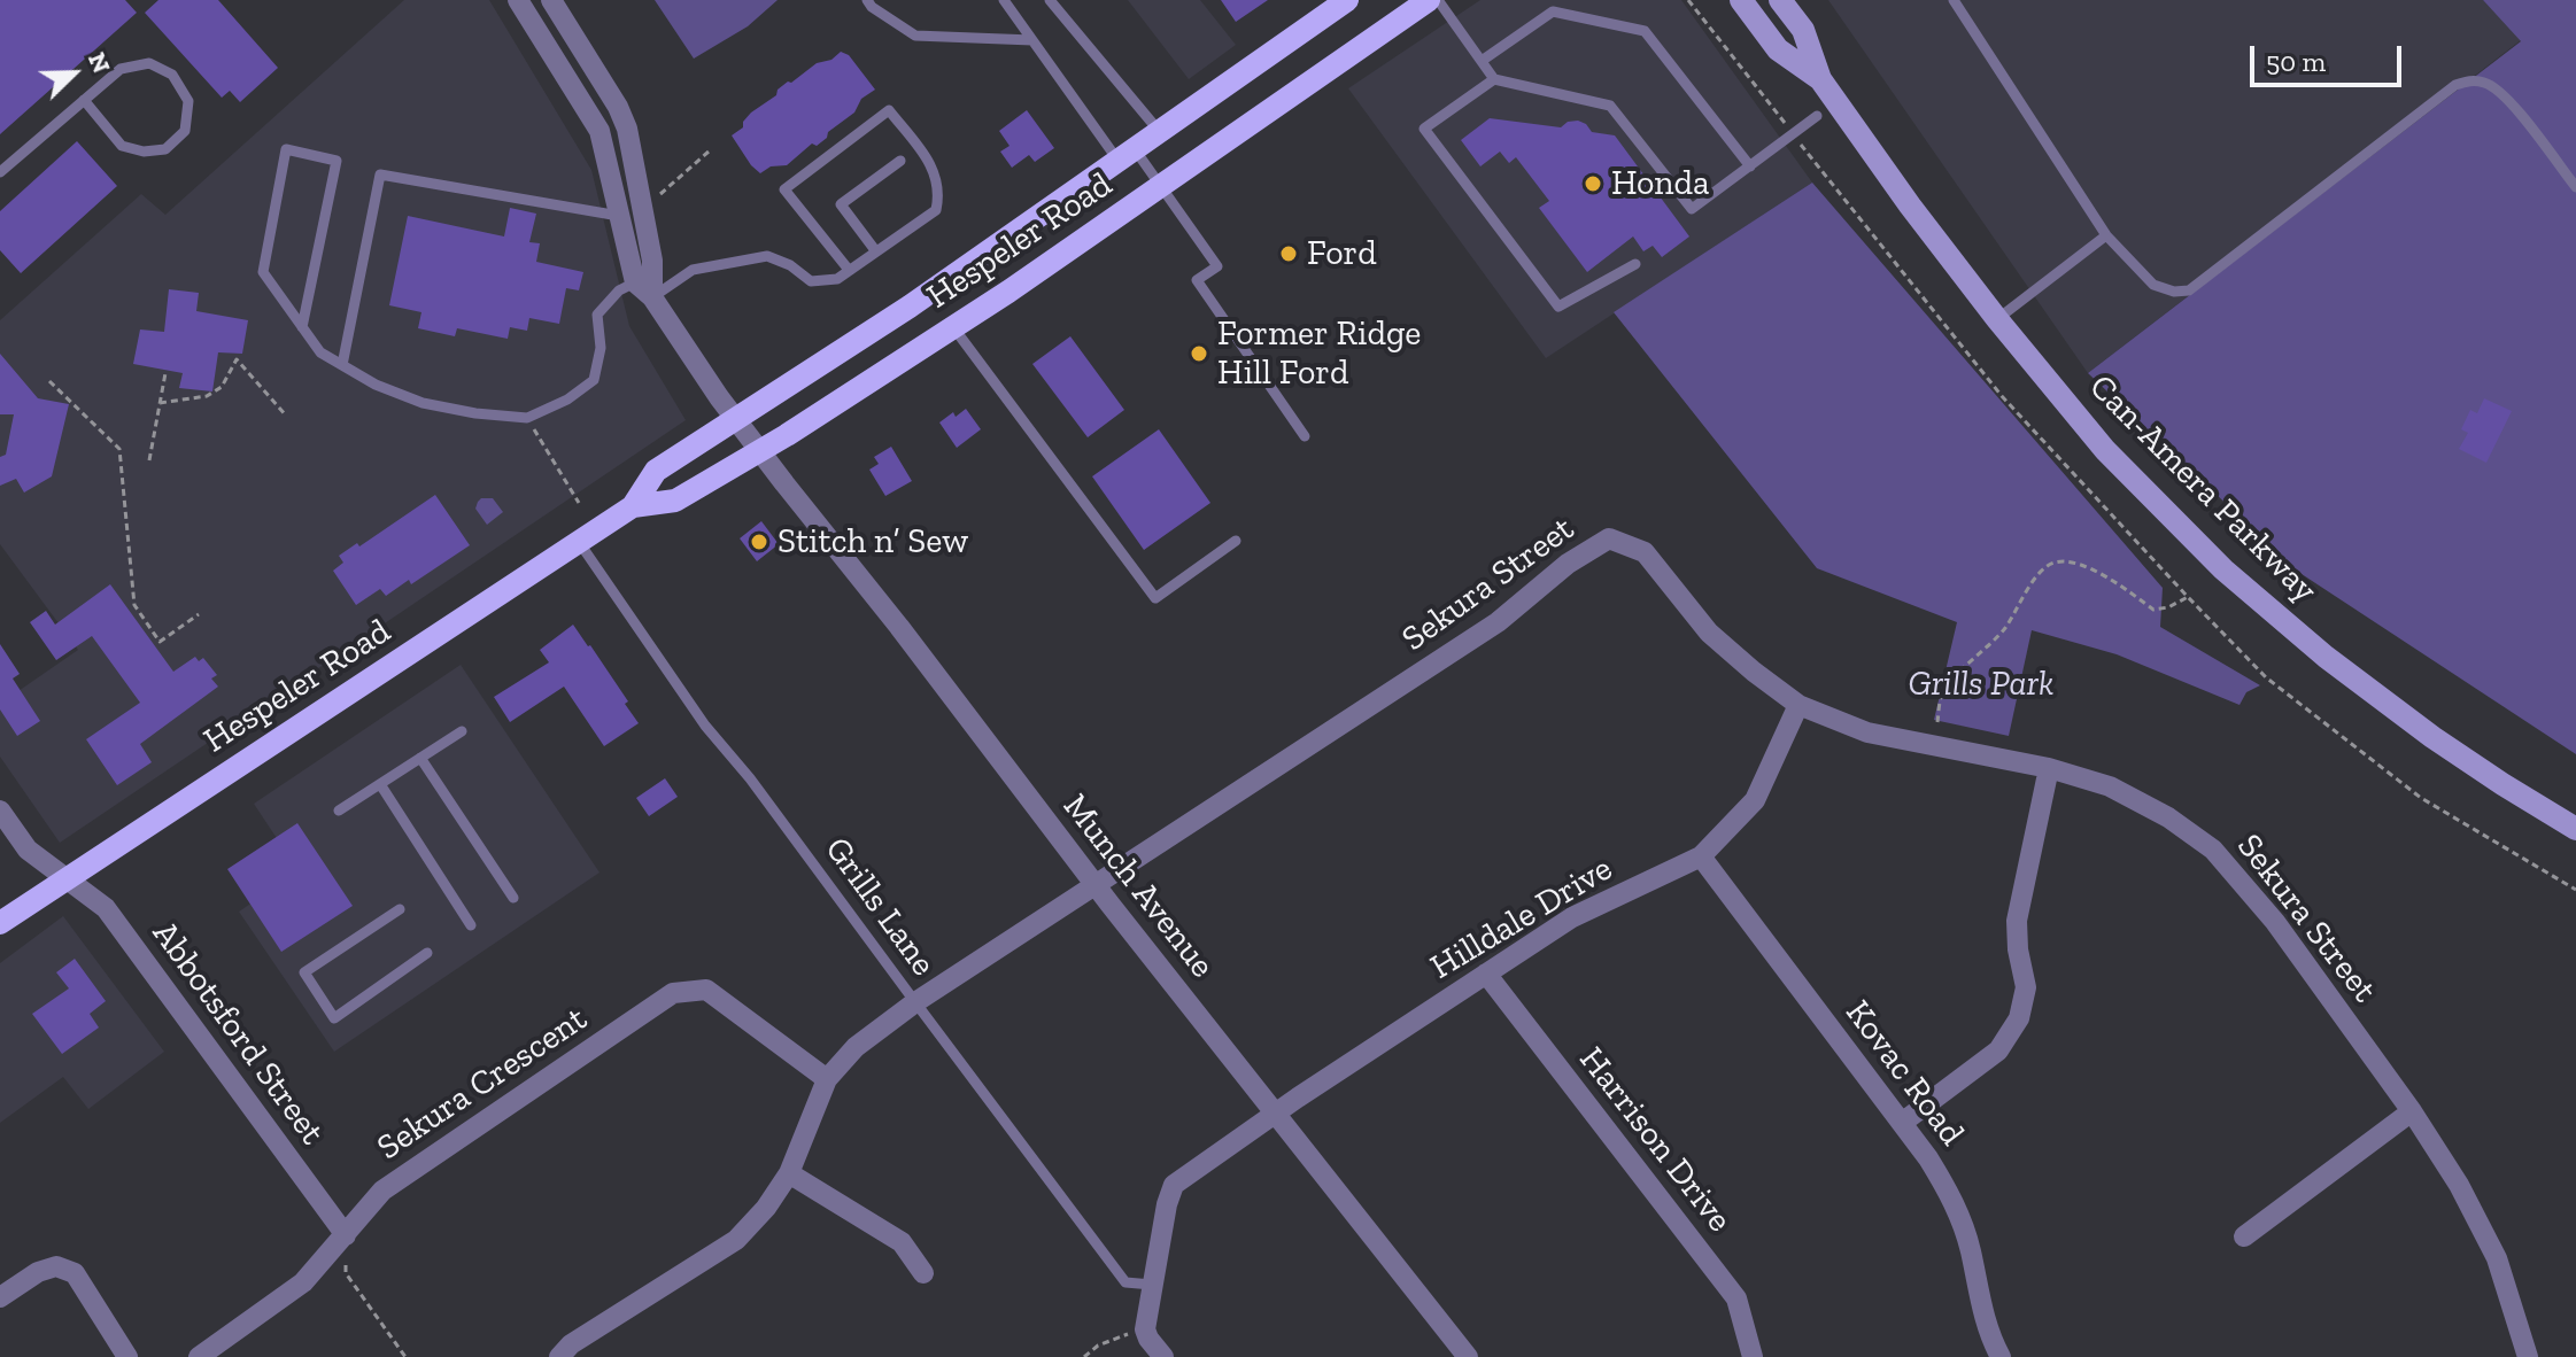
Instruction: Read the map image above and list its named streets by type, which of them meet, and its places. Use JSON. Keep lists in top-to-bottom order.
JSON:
{
  "streets": {
    "main road": ["Hespeler Road", "Can-Amera Parkway"],
    "street": [
      "Sekura Street",
      "Munch Avenue",
      "Hilldale Drive",
      "Abbotsford Street",
      "Kovac Road",
      "Sekura Crescent",
      "Harrison Drive"
    ],
    "lane": ["Grills Lane"]
  },
  "crossings": [
    ["Hespeler Road", "Munch Avenue"],
    ["Hespeler Road", "Grills Lane"],
    ["Hespeler Road", "Abbotsford Street"],
    ["Sekura Street", "Munch Avenue"],
    ["Sekura Street", "Grills Lane"],
    ["Sekura Street", "Hilldale Drive"],
    ["Munch Avenue", "Hilldale Drive"],
    ["Grills Lane", "Hilldale Drive"],
    ["Hilldale Drive", "Kovac Road"],
    ["Hilldale Drive", "Harrison Drive"],
    ["Abbotsford Street", "Sekura Crescent"]
  ],
  "parks": ["Grills Park"],
  "places": [
    "Honda",
    "Ford",
    "Former Ridge Hill Ford",
    "Stitch n’ Sew"
  ],
  "scale_bar": "50 m",
  "north": "top right"
}
